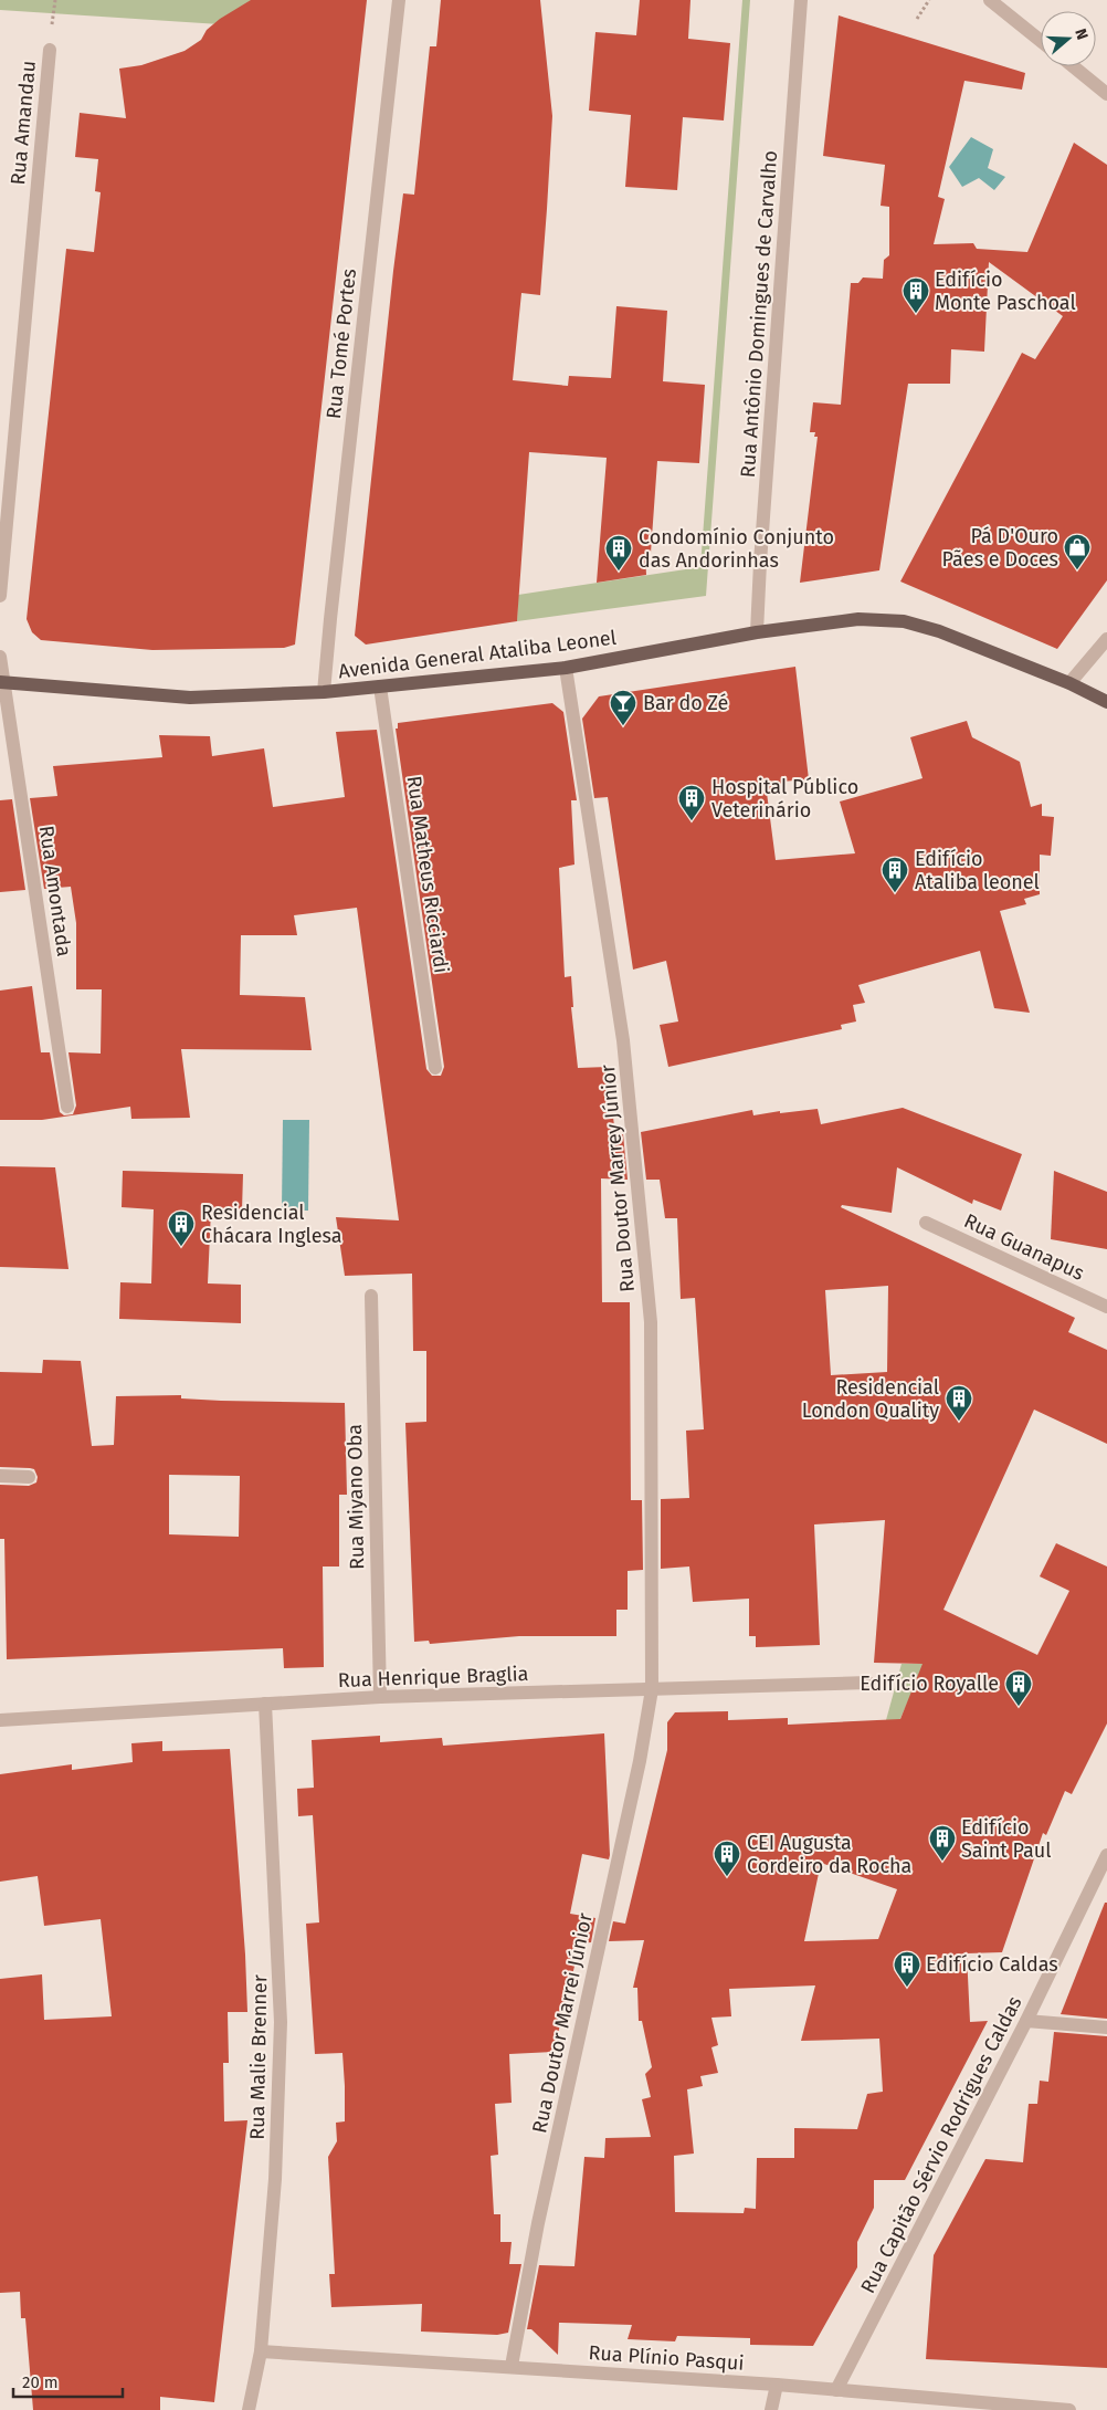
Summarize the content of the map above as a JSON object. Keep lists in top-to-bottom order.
{
  "streets": {
    "main road": ["Avenida General Ataliba Leonel"],
    "street": [
      "Rua Amandau",
      "Rua Antônio Domingues de Carvalho",
      "Rua Tomé Portes",
      "Rua Matheus Ricciardi",
      "Rua Amontada",
      "Rua Doutor Marrey Júnior",
      "Rua Guanapus",
      "Rua Miyano Oba",
      "Rua Henrique Braglia",
      "Rua Doutor Marrei Júnior",
      "Rua Malie Brenner",
      "Rua Capitão Sérvio Rodrigues Caldas",
      "Rua Plínio Pasqui"
    ]
  },
  "crossings": [
    ["Rua Antônio Domingues de Carvalho", "Avenida General Ataliba Leonel"],
    ["Rua Tomé Portes", "Avenida General Ataliba Leonel"],
    ["Avenida General Ataliba Leonel", "Rua Matheus Ricciardi"],
    ["Avenida General Ataliba Leonel", "Rua Amontada"],
    ["Avenida General Ataliba Leonel", "Rua Doutor Marrey Júnior"],
    ["Rua Doutor Marrey Júnior", "Rua Henrique Braglia"],
    ["Rua Doutor Marrey Júnior", "Rua Doutor Marrei Júnior"],
    ["Rua Miyano Oba", "Rua Henrique Braglia"],
    ["Rua Henrique Braglia", "Rua Doutor Marrei Júnior"],
    ["Rua Henrique Braglia", "Rua Malie Brenner"],
    ["Rua Doutor Marrei Júnior", "Rua Plínio Pasqui"],
    ["Rua Malie Brenner", "Rua Plínio Pasqui"],
    ["Rua Capitão Sérvio Rodrigues Caldas", "Rua Plínio Pasqui"]
  ],
  "places": {
    "building": [
      "Edifício Monte Paschoal",
      "Condomínio Conjunto das Andorinhas",
      "Hospital Público Veterinário",
      "Edifício Ataliba leonel",
      "Residencial Chácara Inglesa",
      "Residencial London Quality",
      "Edifício Royalle",
      "Edifício Saint Paul",
      "CEI Augusta Cordeiro da Rocha",
      "Edifício Caldas"
    ],
    "shop": ["Pá D'Ouro Pães e Doces"],
    "bar": ["Bar do Zé"]
  },
  "scale_bar": "20 m",
  "north": "right"
}
